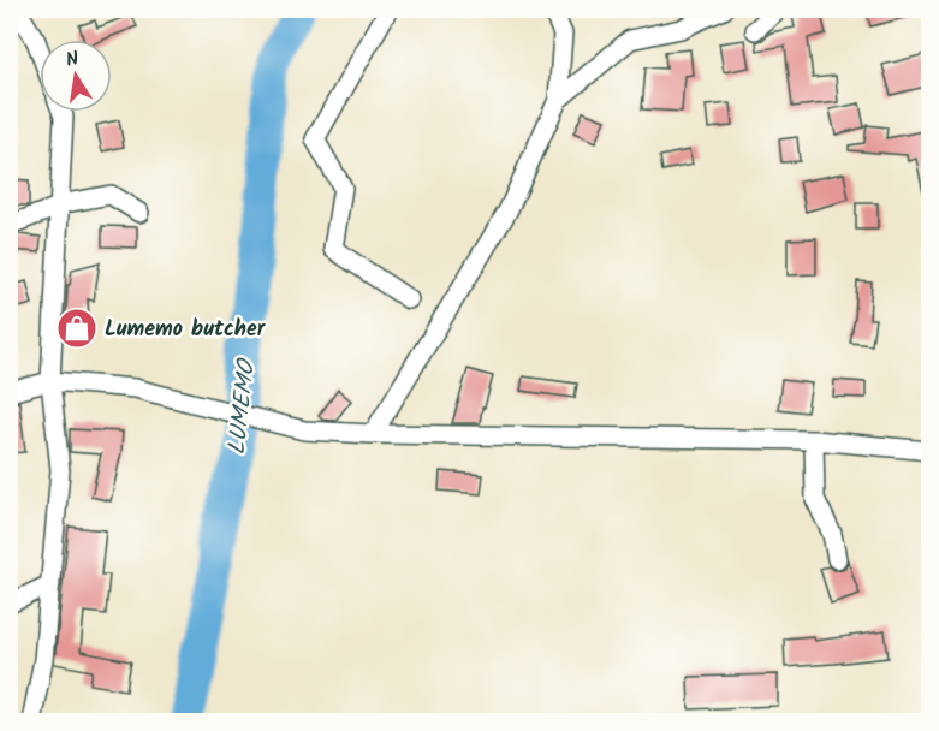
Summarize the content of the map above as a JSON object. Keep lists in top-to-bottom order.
{
  "water": ["LUMEMO"],
  "places": {
    "shop": ["Lumemo butcher"]
  },
  "north": "top"
}
